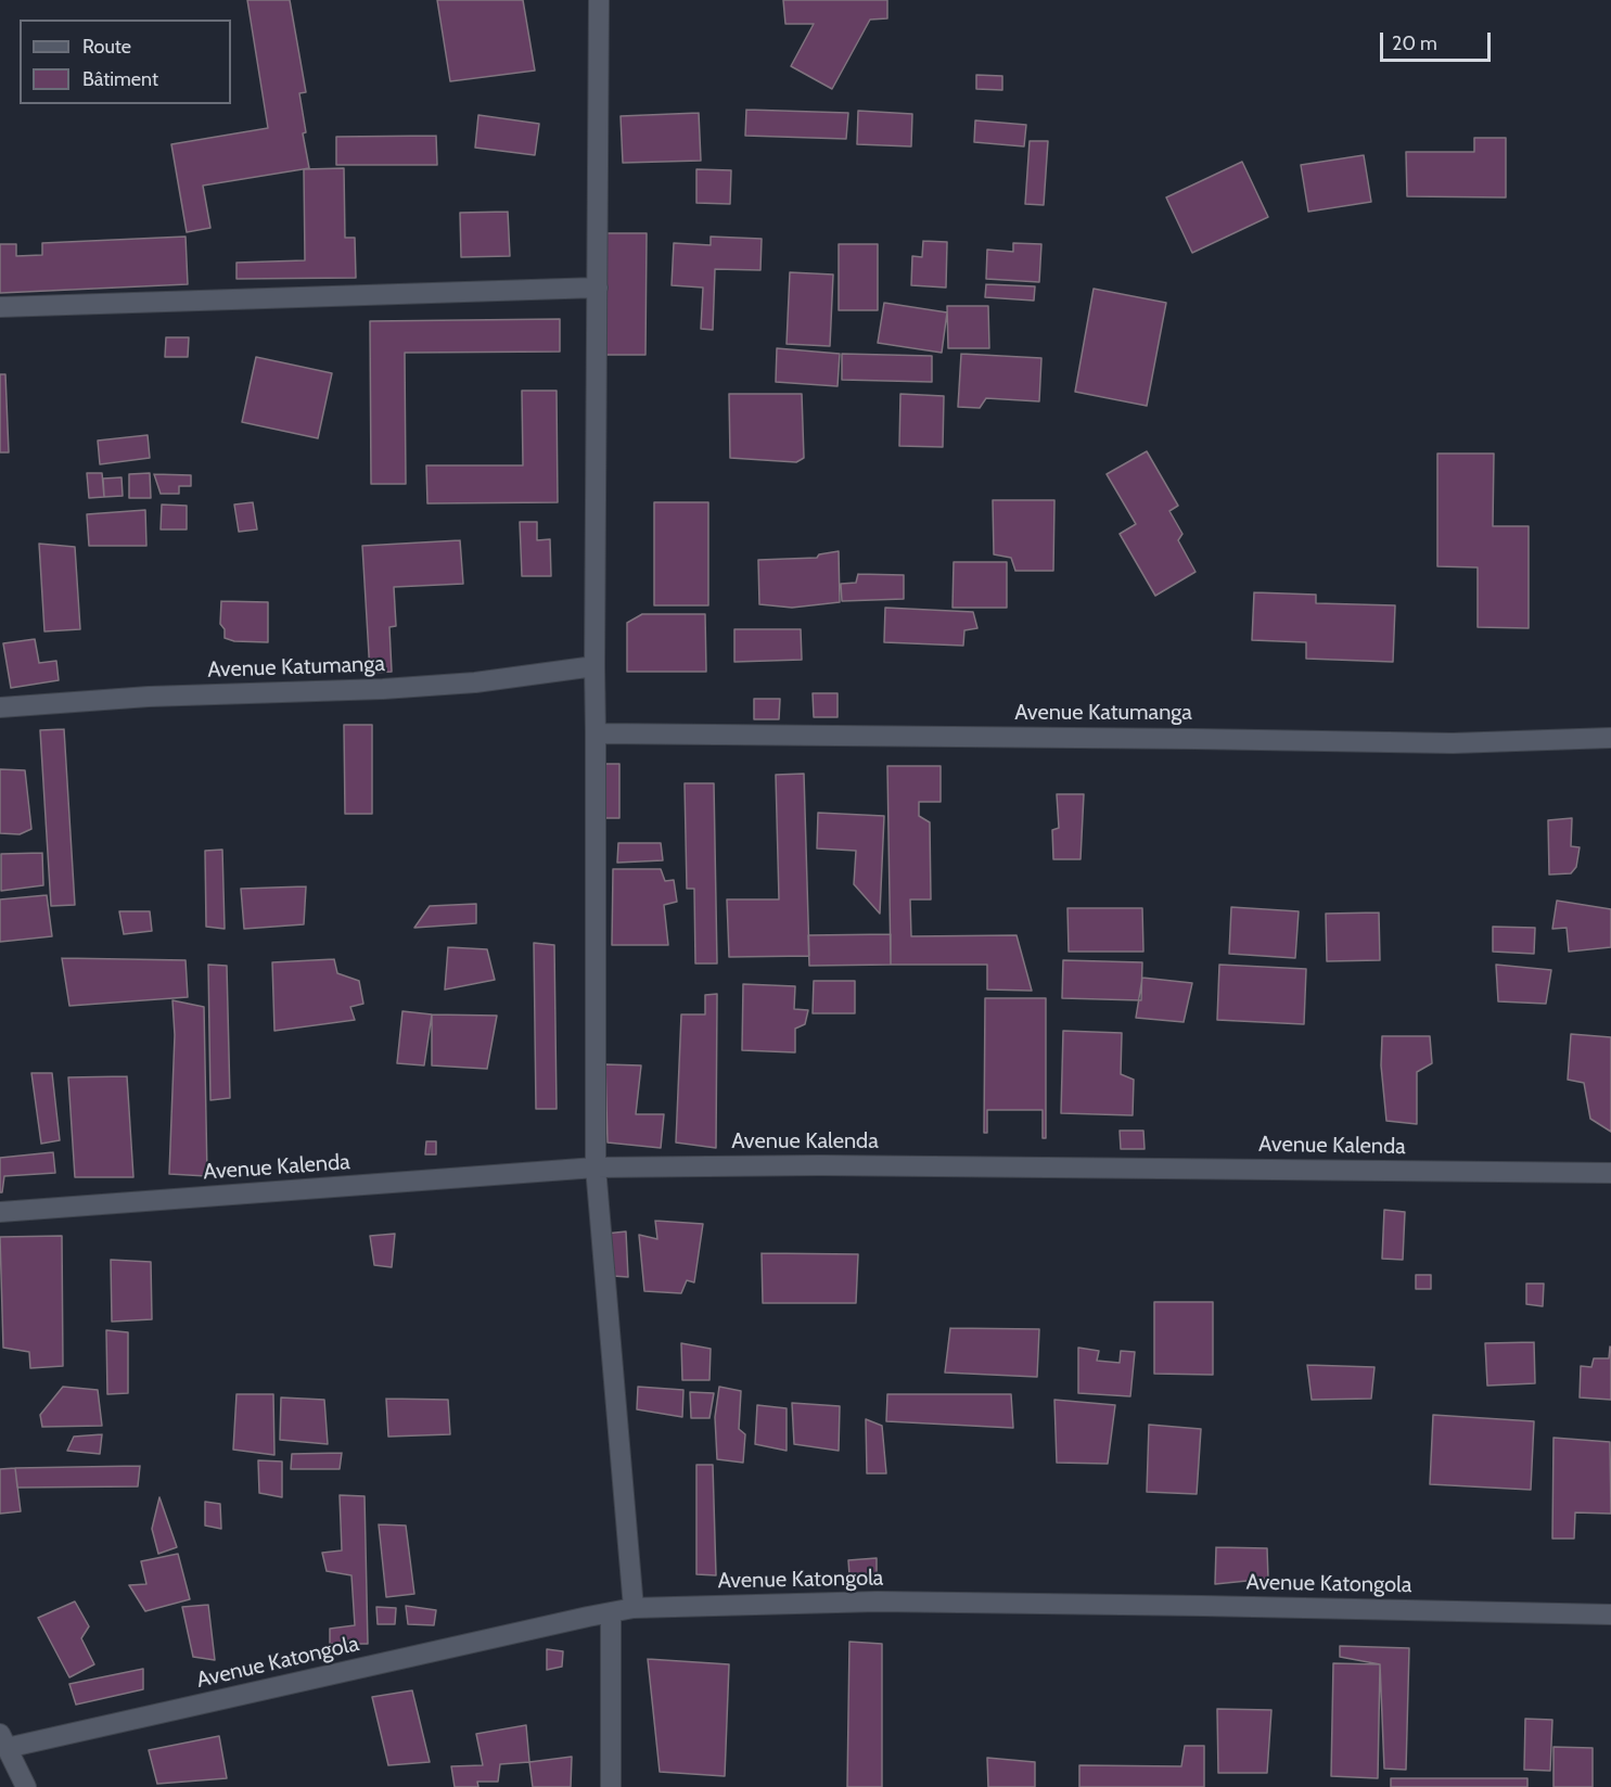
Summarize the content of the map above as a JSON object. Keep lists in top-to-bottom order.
{
  "streets": {
    "street": ["Avenue Katumanga", "Avenue Kalenda", "Avenue Katongola"]
  },
  "legend": ["Route", "Bâtiment"],
  "scale_bar": "20 m"
}
